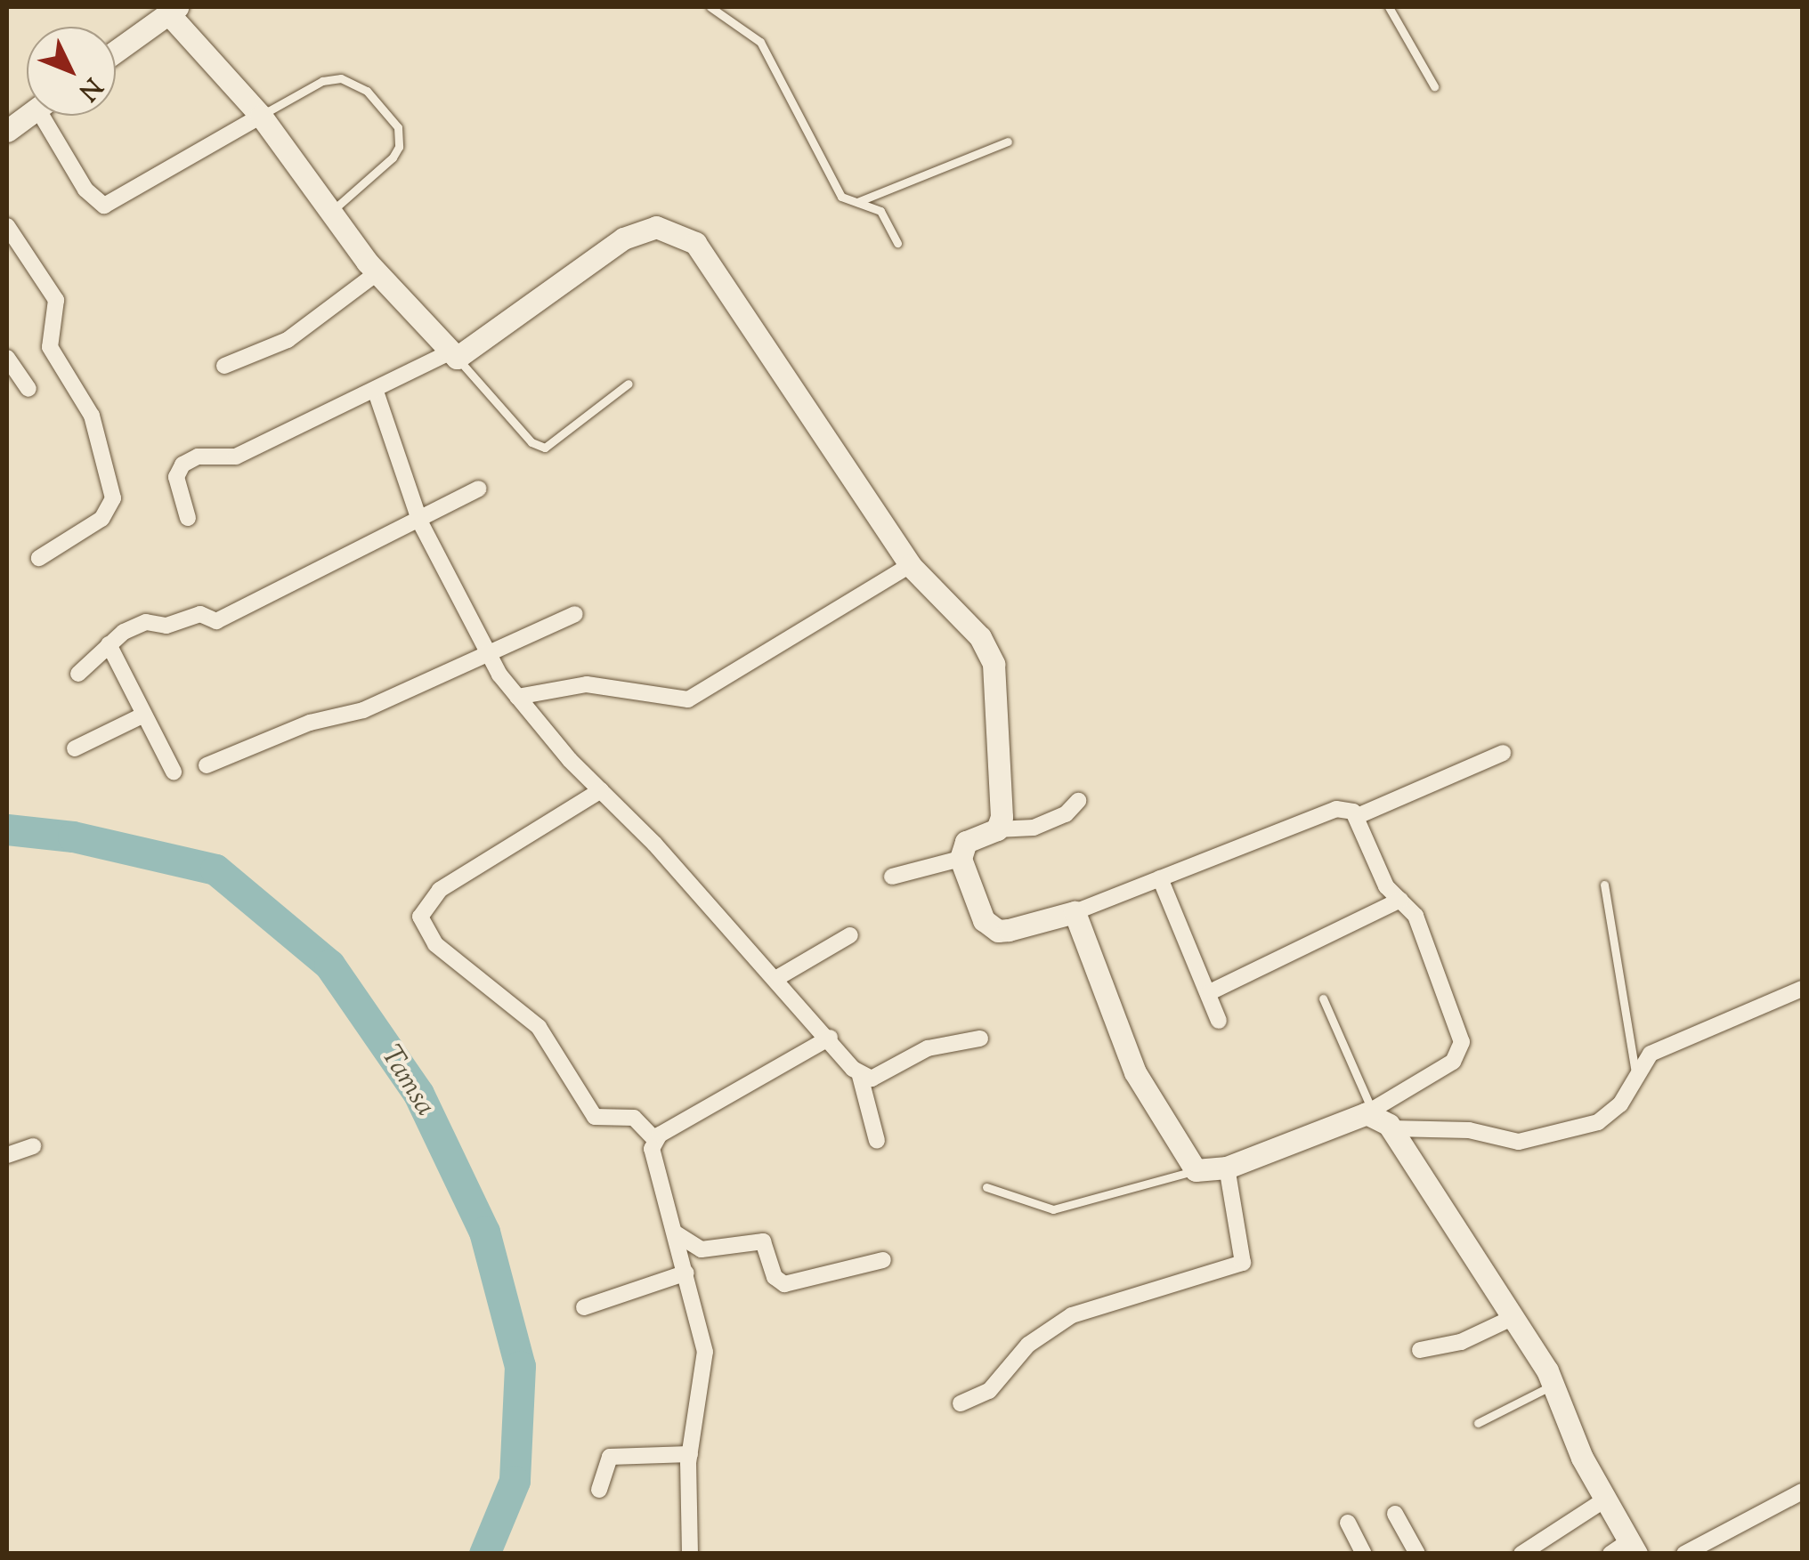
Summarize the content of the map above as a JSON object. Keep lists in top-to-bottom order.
{
  "water": ["Tamsa"],
  "north": "bottom right"
}
